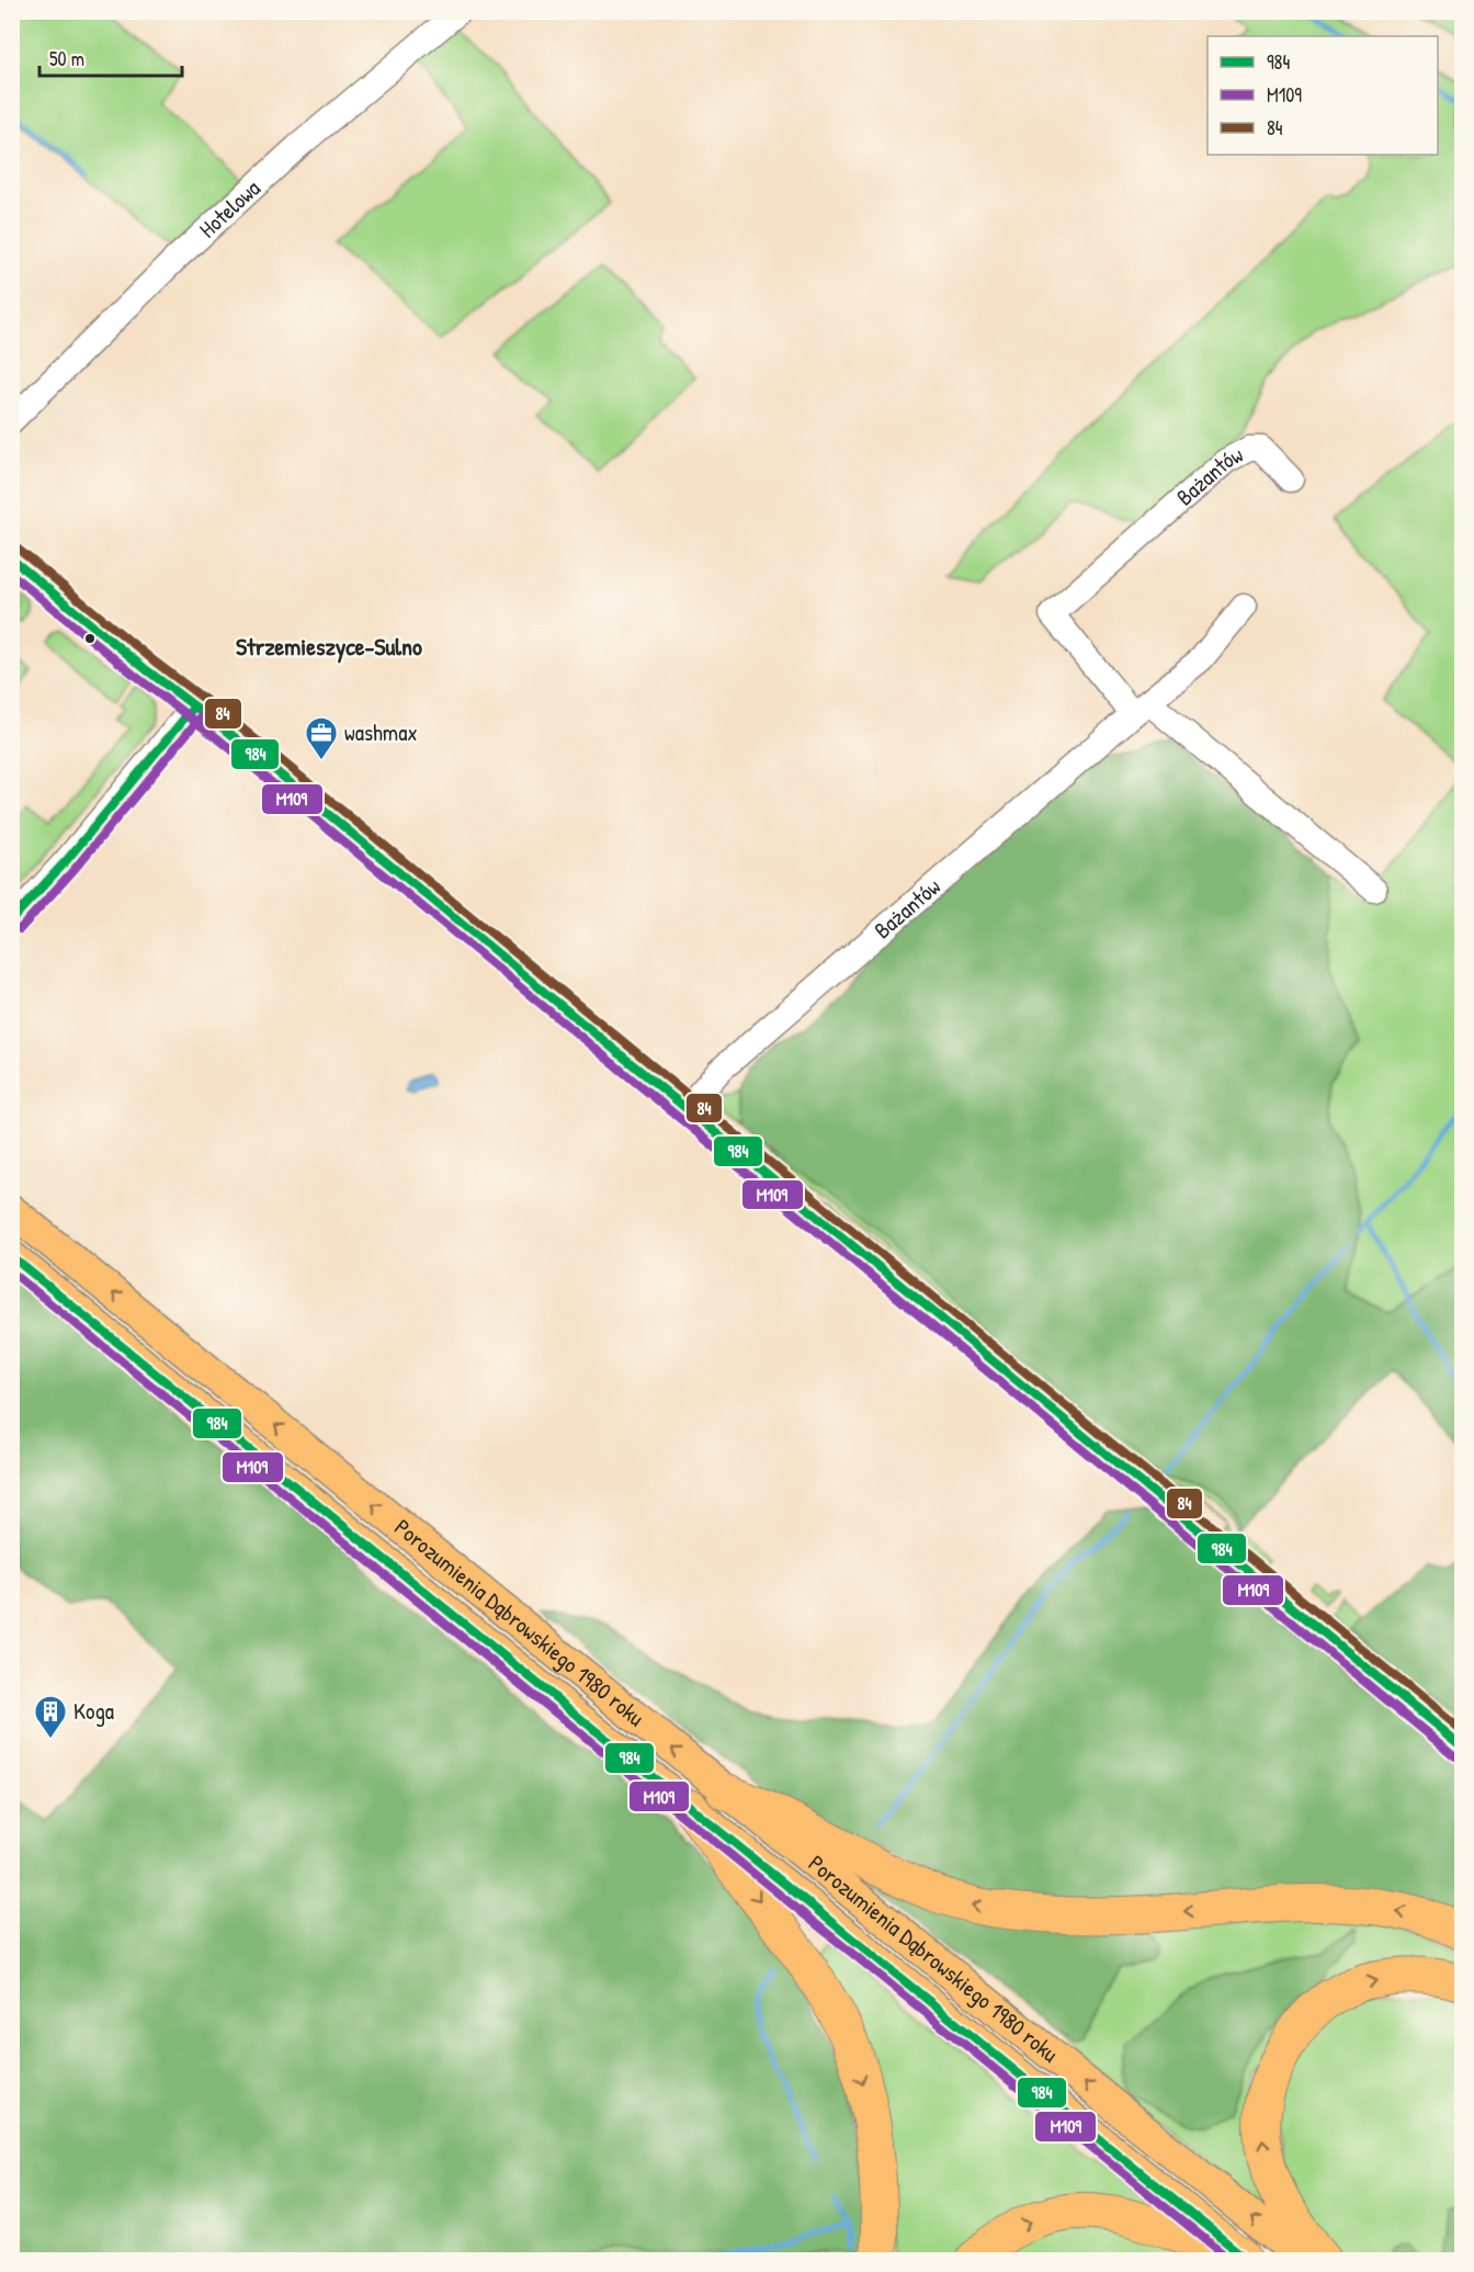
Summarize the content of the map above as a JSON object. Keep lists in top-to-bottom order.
{
  "streets": {
    "main road": ["Porozumienia Dąbrowskiego 1980 roku"],
    "street": ["Hotelowa", "Bażantów"]
  },
  "districts": ["Strzemieszyce-Sulno"],
  "places": {
    "office": ["washmax"],
    "building": ["Koga"]
  },
  "lines": ["transit line 84", "transit line 984", "transit line M109"],
  "legend": ["984", "M109", "84"],
  "scale_bar": "50 m"
}
